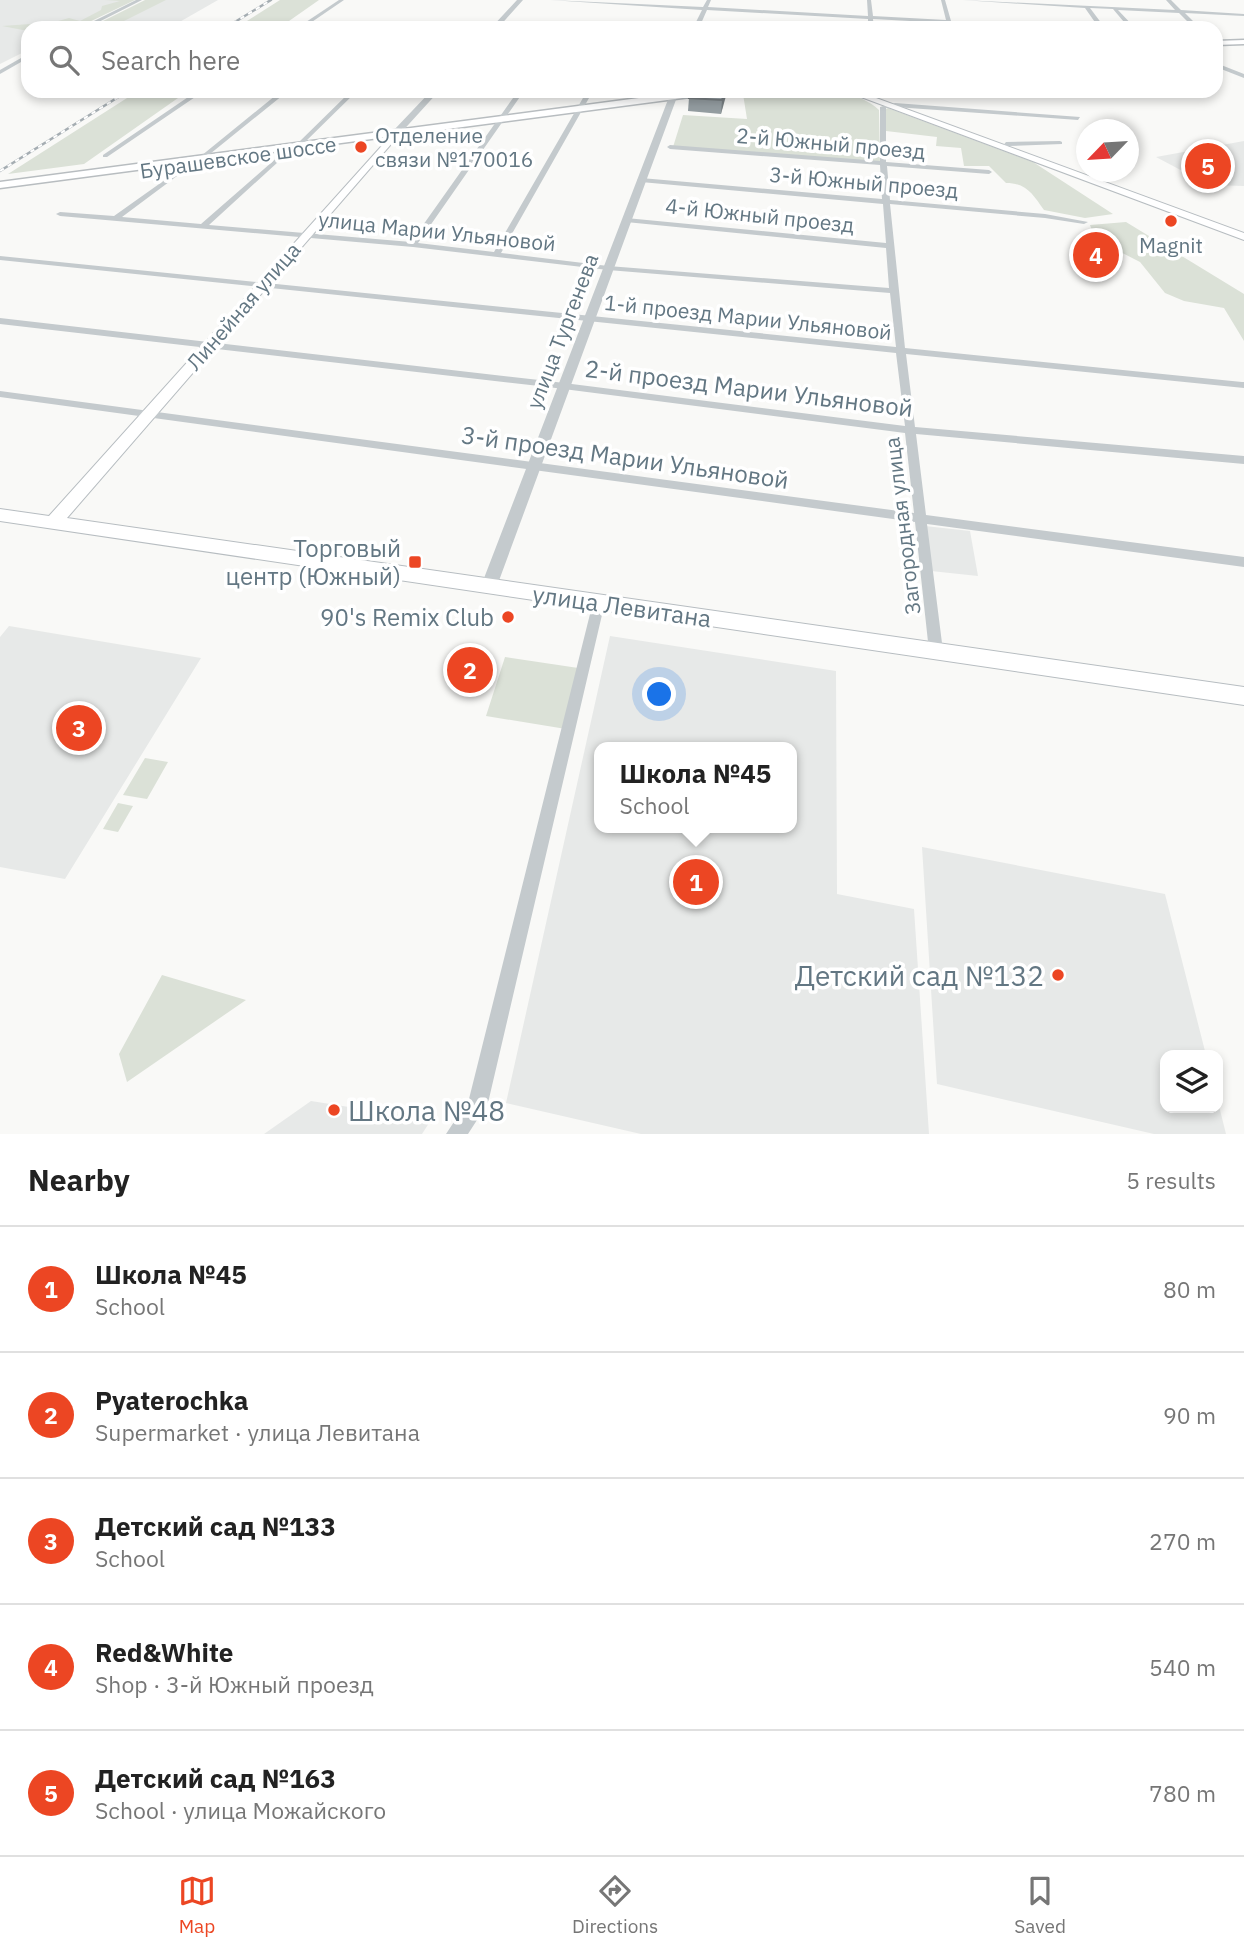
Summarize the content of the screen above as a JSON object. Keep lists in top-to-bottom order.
{
  "streets": {
    "main road": ["Бурашевское шоссе", "Линейная улица", "улица Левитана"],
    "street": [
      "2-й Южный проезд",
      "3-й Южный проезд",
      "4-й Южный проезд",
      "улица Марии Ульяновой",
      "1-й проезд Марии Ульяновой",
      "улица Тургенева",
      "2-й проезд Марии Ульяновой",
      "3-й проезд Марии Ульяновой",
      "Загородная улица"
    ]
  },
  "crossings": [
    ["2-й Южный проезд", "Загородная улица"],
    ["Бурашевское шоссе", "Линейная улица"],
    ["3-й Южный проезд", "улица Тургенева"],
    ["3-й Южный проезд", "Загородная улица"],
    ["4-й Южный проезд", "улица Тургенева"],
    ["4-й Южный проезд", "Загородная улица"],
    ["улица Марии Ульяновой", "Линейная улица"],
    ["улица Марии Ульяновой", "улица Тургенева"],
    ["улица Марии Ульяновой", "Загородная улица"],
    ["Линейная улица", "1-й проезд Марии Ульяновой"],
    ["Линейная улица", "2-й проезд Марии Ульяновой"],
    ["Линейная улица", "3-й проезд Марии Ульяновой"],
    ["Линейная улица", "улица Левитана"],
    ["1-й проезд Марии Ульяновой", "улица Тургенева"],
    ["1-й проезд Марии Ульяновой", "Загородная улица"],
    ["улица Тургенева", "2-й проезд Марии Ульяновой"],
    ["улица Тургенева", "3-й проезд Марии Ульяновой"],
    ["улица Тургенева", "улица Левитана"],
    ["2-й проезд Марии Ульяновой", "Загородная улица"],
    ["3-й проезд Марии Ульяновой", "Загородная улица"],
    ["Загородная улица", "улица Левитана"]
  ],
  "places": {
    "other": [
      "Отделение связи №170016",
      "Magnit",
      "90's Remix Club",
      "Детский сад №132",
      "Школа №48"
    ],
    "transit": ["Торговый центр (Южный)"]
  },
  "north": "bottom left",
  "page": {
    "search": "Search here",
    "pins": [
      "5",
      "4",
      "2",
      "3",
      "1"
    ],
    "popup": ["Школа №45", "School"],
    "heading": ["Nearby", "5 results"],
    "list": [
      {
        "mark": "1",
        "name": "Школа №45",
        "note": "School",
        "value": "80 m"
      },
      {
        "mark": "2",
        "name": "Pyaterochka",
        "note": "Supermarket · улица Левитана",
        "value": "90 m"
      },
      {
        "mark": "3",
        "name": "Детский сад №133",
        "note": "School",
        "value": "270 m"
      },
      {
        "mark": "4",
        "name": "Red&White",
        "note": "Shop · 3-й Южный проезд",
        "value": "540 m"
      },
      {
        "mark": "5",
        "name": "Детский сад №163",
        "note": "School · улица Можайского",
        "value": "780 m"
      }
    ],
    "nav": ["Map", "Directions", "Saved"]
  }
}
